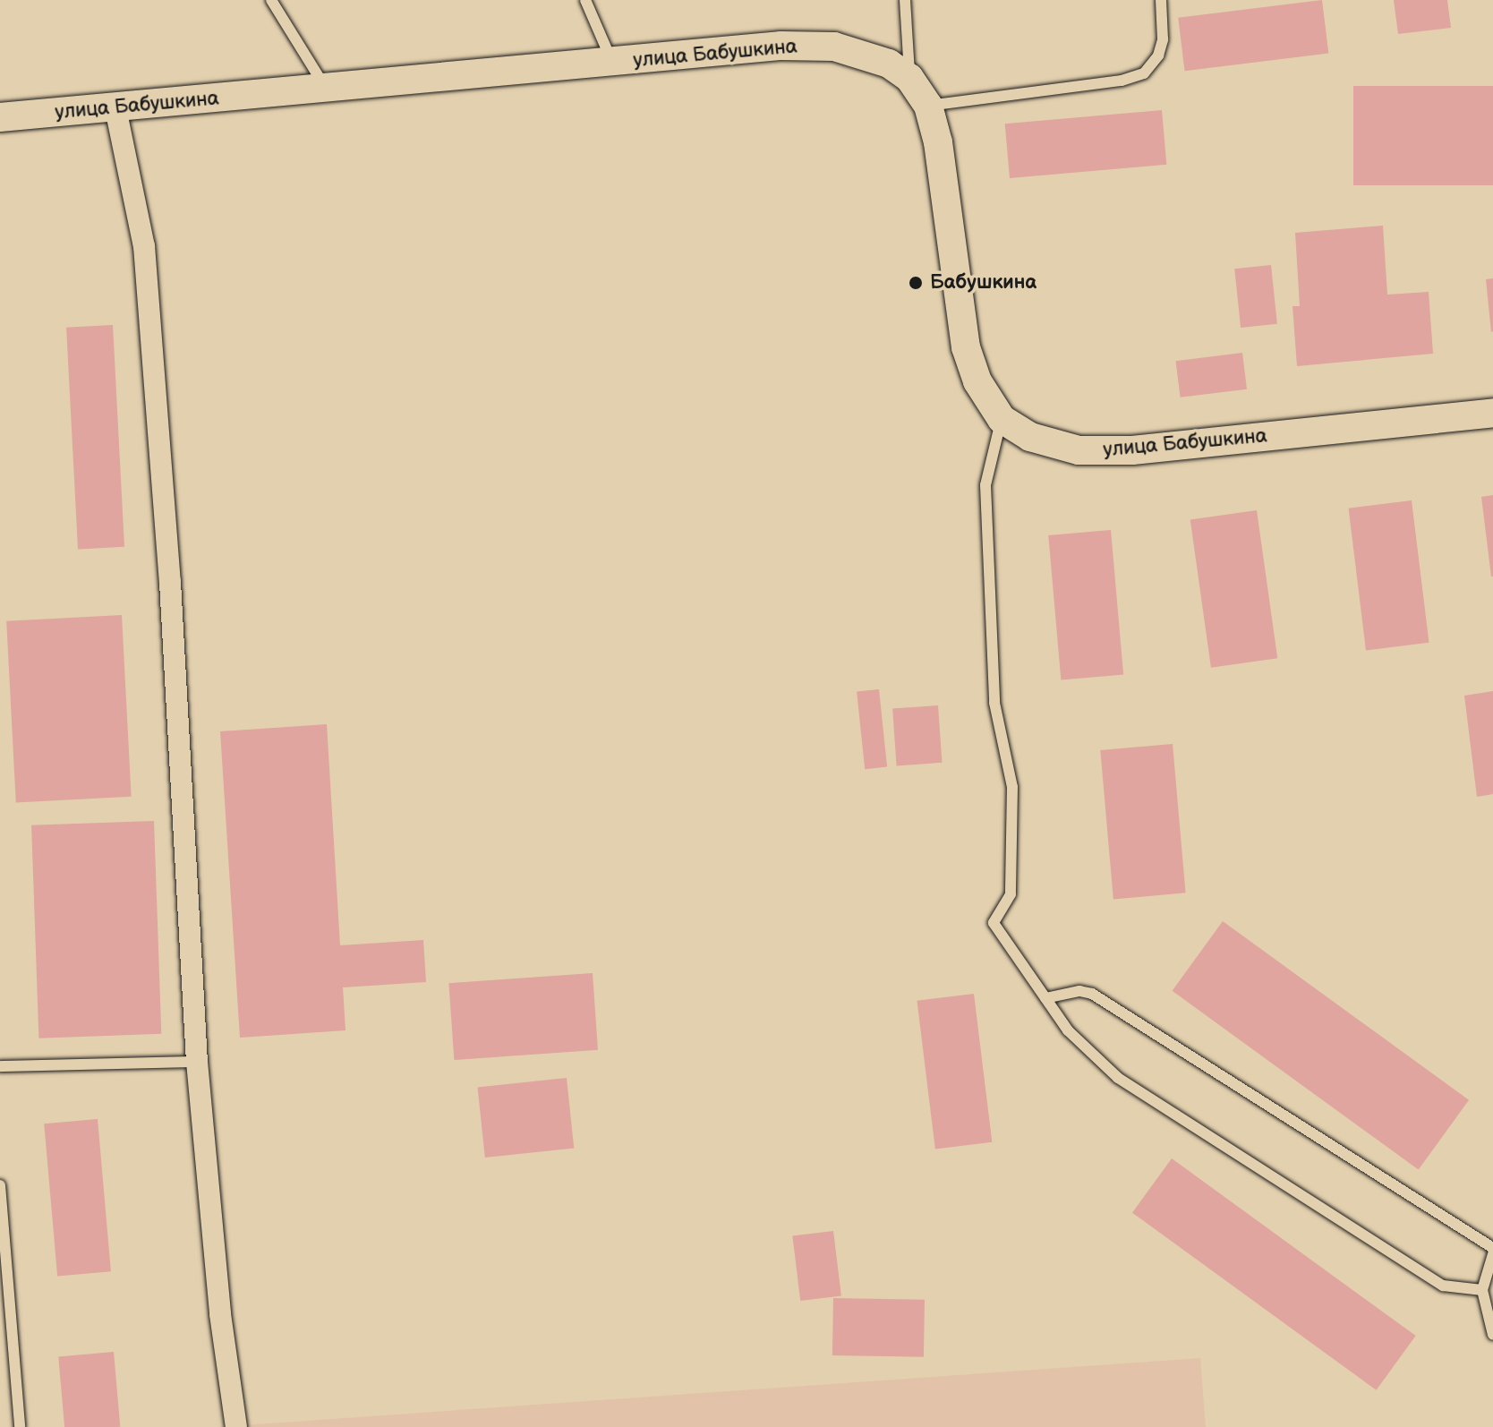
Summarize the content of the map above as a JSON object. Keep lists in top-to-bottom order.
{
  "streets": {
    "street": ["улица Бабушкина"]
  },
  "places": ["Бабушкина"]
}
